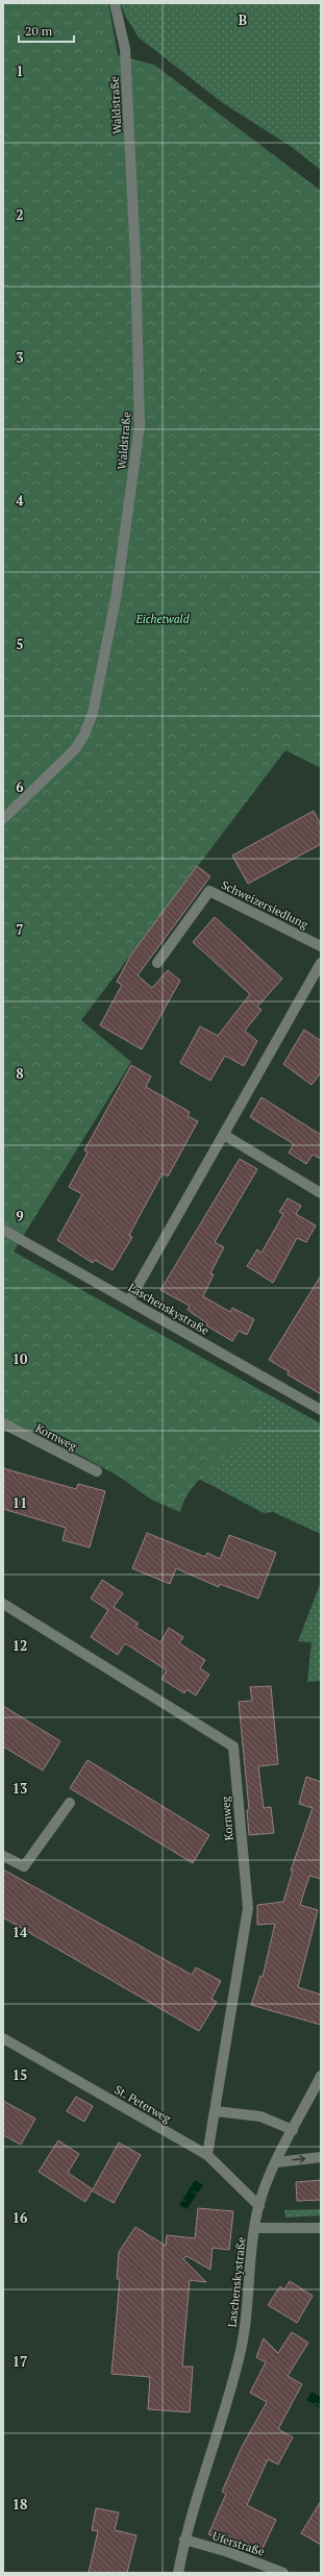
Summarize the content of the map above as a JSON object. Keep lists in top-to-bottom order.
{
  "streets": {
    "street": [
      "Waldstraße",
      "Schweizersiedlung",
      "Laschenskystraße",
      "Kornweg",
      "St. Peterweg",
      "Uferstraße"
    ]
  },
  "crossings": [
    ["Laschenskystraße", "St. Peterweg"],
    ["Laschenskystraße", "Uferstraße"],
    ["Kornweg", "St. Peterweg"]
  ],
  "parks": ["Eichetwald"],
  "scale_bar": "20 m",
  "grid": {
    "columns": ["B"],
    "rows": [
      "1",
      "2",
      "3",
      "4",
      "5",
      "6",
      "7",
      "8",
      "9",
      "10",
      "11",
      "12",
      "13",
      "14",
      "15",
      "16",
      "17",
      "18"
    ]
  }
}
